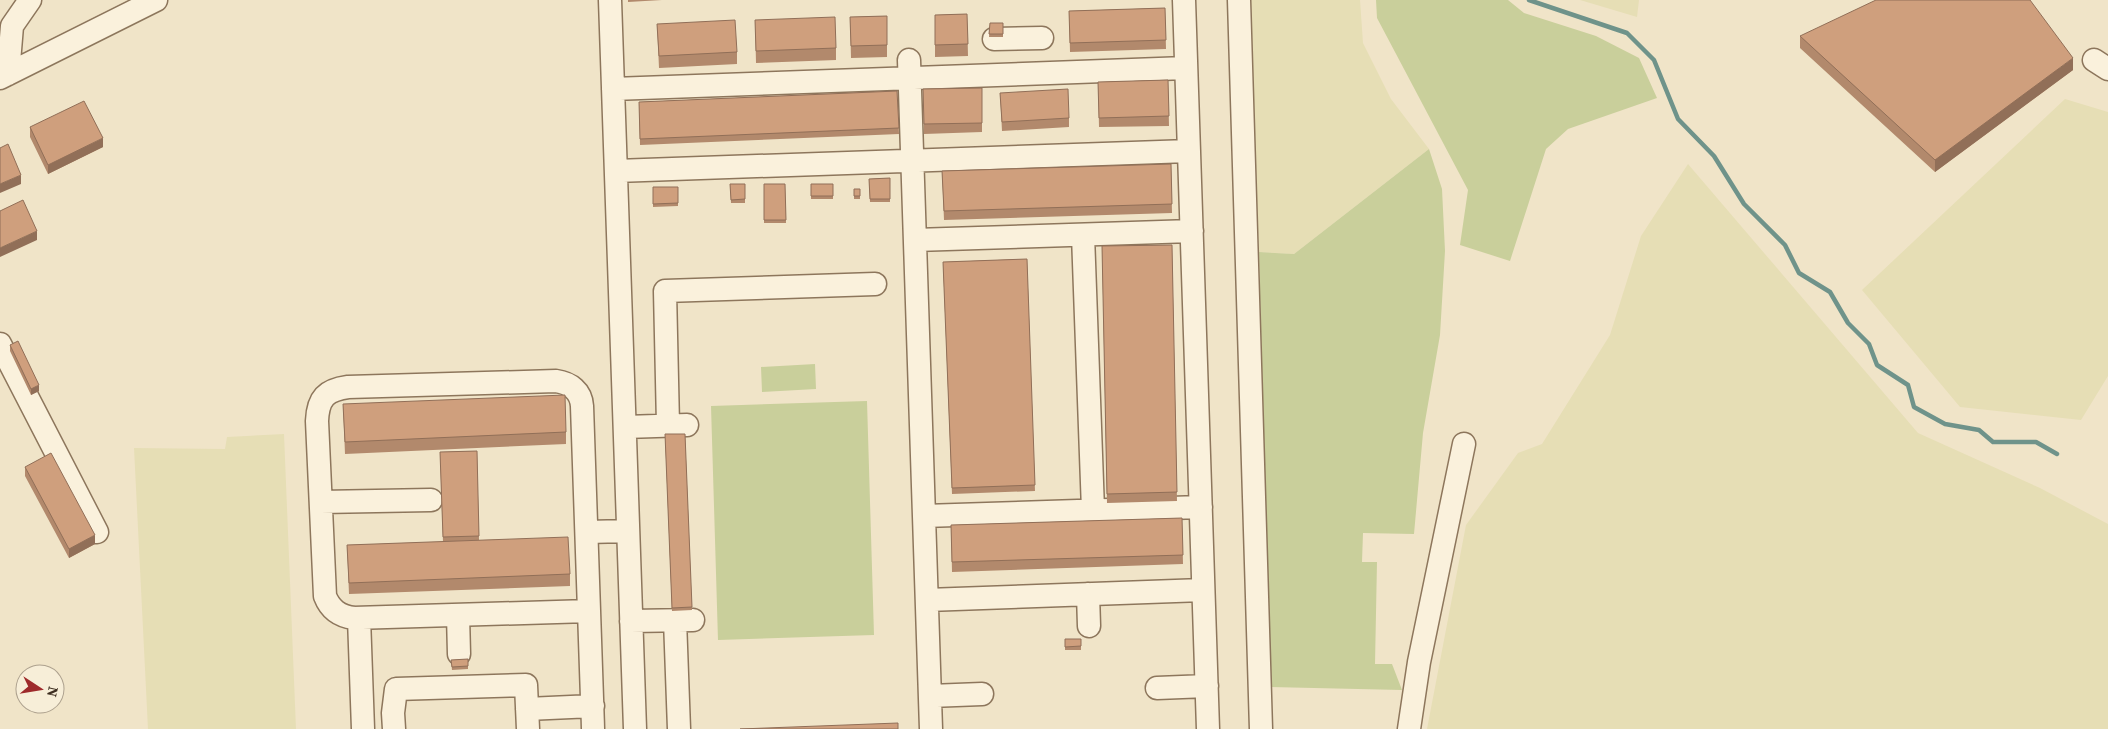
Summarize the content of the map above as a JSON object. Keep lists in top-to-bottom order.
{
  "north": "right"
}
